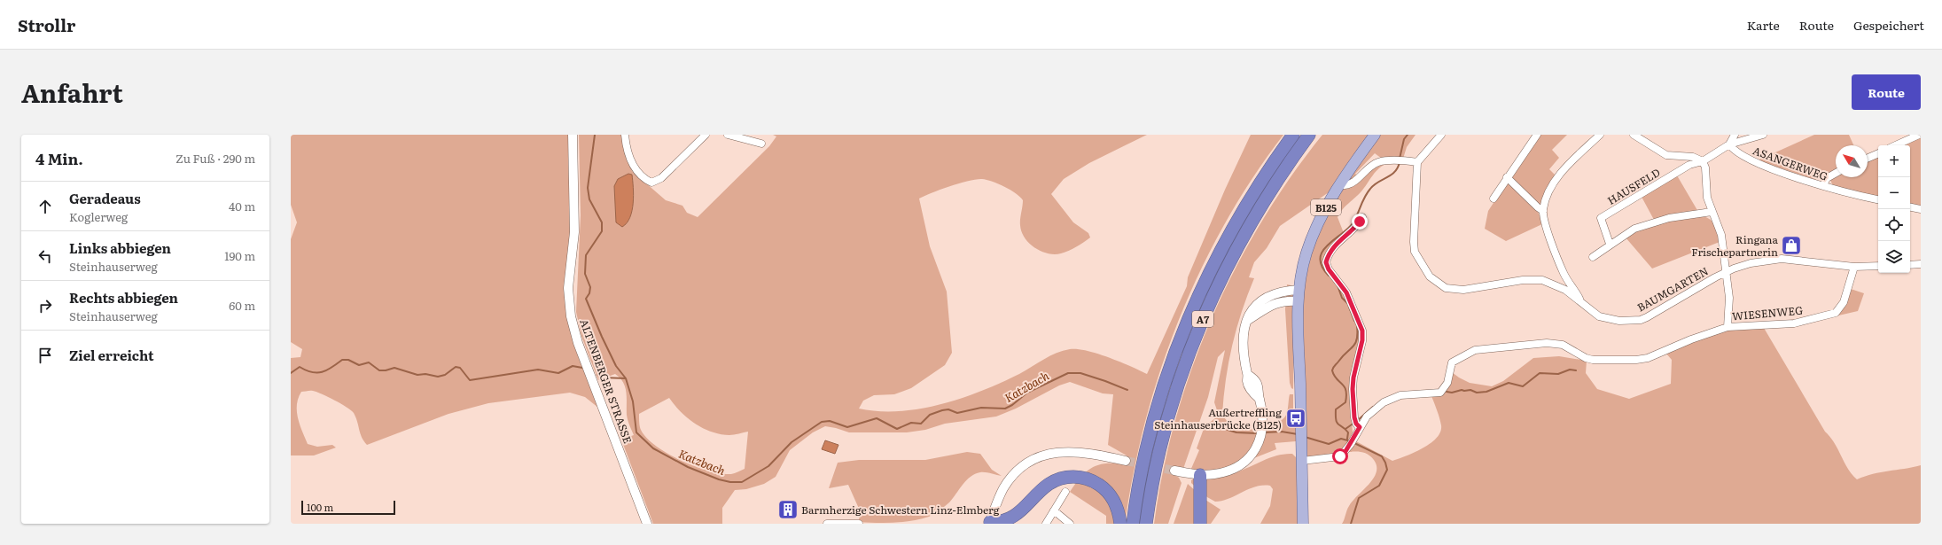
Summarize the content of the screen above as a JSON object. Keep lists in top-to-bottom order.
{
  "streets": {
    "highway": ["A7"],
    "main road": ["B125"],
    "street": [
      "ASANGERWEG",
      "HAUSFELD",
      "BAUMGARTEN",
      "WIESENWEG",
      "ALTENBERGER STRASSE"
    ]
  },
  "crossings": [
    ["HAUSFELD", "WIESENWEG"],
    ["BAUMGARTEN", "WIESENWEG"]
  ],
  "water": ["Katzbach"],
  "places": {
    "shop": ["Ringana Frischepartnerin"],
    "bus stop": ["Außertreffling Steinhauserbrücke (B125)"],
    "building": ["Barmherzige Schwestern Linz-Elmberg"]
  },
  "scale_bar": "100 m",
  "north": "top left",
  "page": {
    "header": "Strollr",
    "nav": ["Karte", "Route", "Gespeichert"],
    "title": "Anfahrt",
    "buttons": "Route",
    "heading": ["4 Min.", "Zu Fuß · 290 m"],
    "map_buttons": ["+", "−"],
    "list": [
      ["Geradeaus", "Koglerweg", "40 m"],
      ["Links abbiegen", "Steinhauserweg", "190 m"],
      ["Rechts abbiegen", "Steinhauserweg", "60 m"],
      "Ziel erreicht"
    ],
    "scale": "100 m"
  }
}
